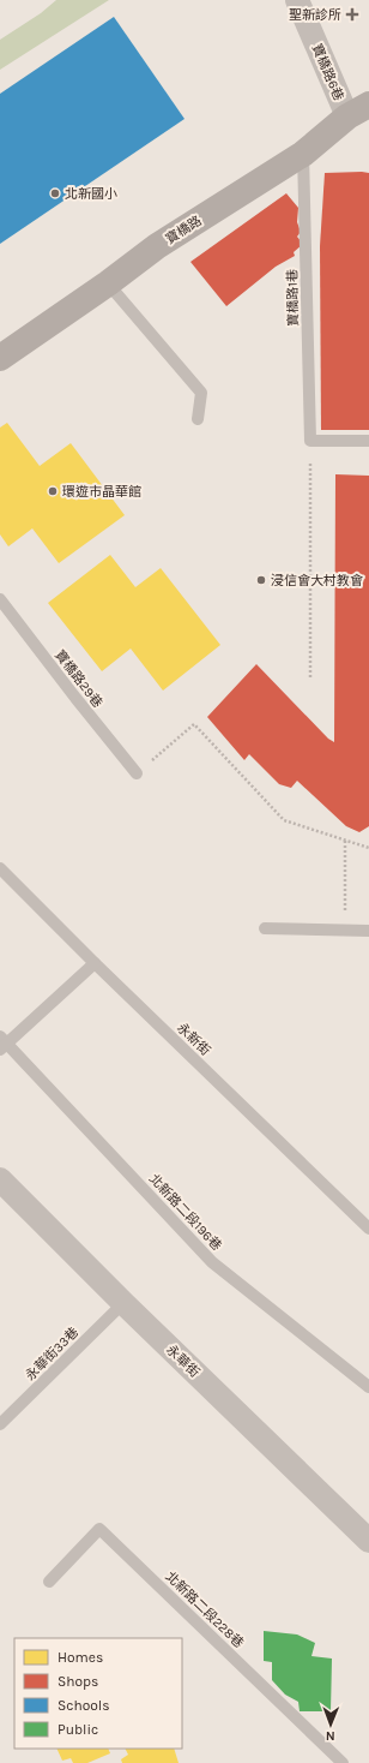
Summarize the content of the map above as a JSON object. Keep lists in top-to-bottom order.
{
  "streets": {
    "street": ["寶橋路6巷", "寶橋路", "永華街"],
    "lane": [
      "寶橋路1巷",
      "寶橋路29巷",
      "永新街",
      "北新路二段196巷",
      "永華街33巷",
      "北新路二段228巷"
    ]
  },
  "crossings": [
    ["寶橋路6巷", "寶橋路"],
    ["寶橋路", "寶橋路1巷"],
    ["永華街33巷", "永華街"]
  ],
  "places": {
    "health": ["聖新診所"],
    "other": ["北新國小", "環遊市晶華館", "浸信會大村教會"]
  },
  "legend": [
    "Homes",
    "Shops",
    "Schools",
    "Public"
  ],
  "north": "bottom"
}
